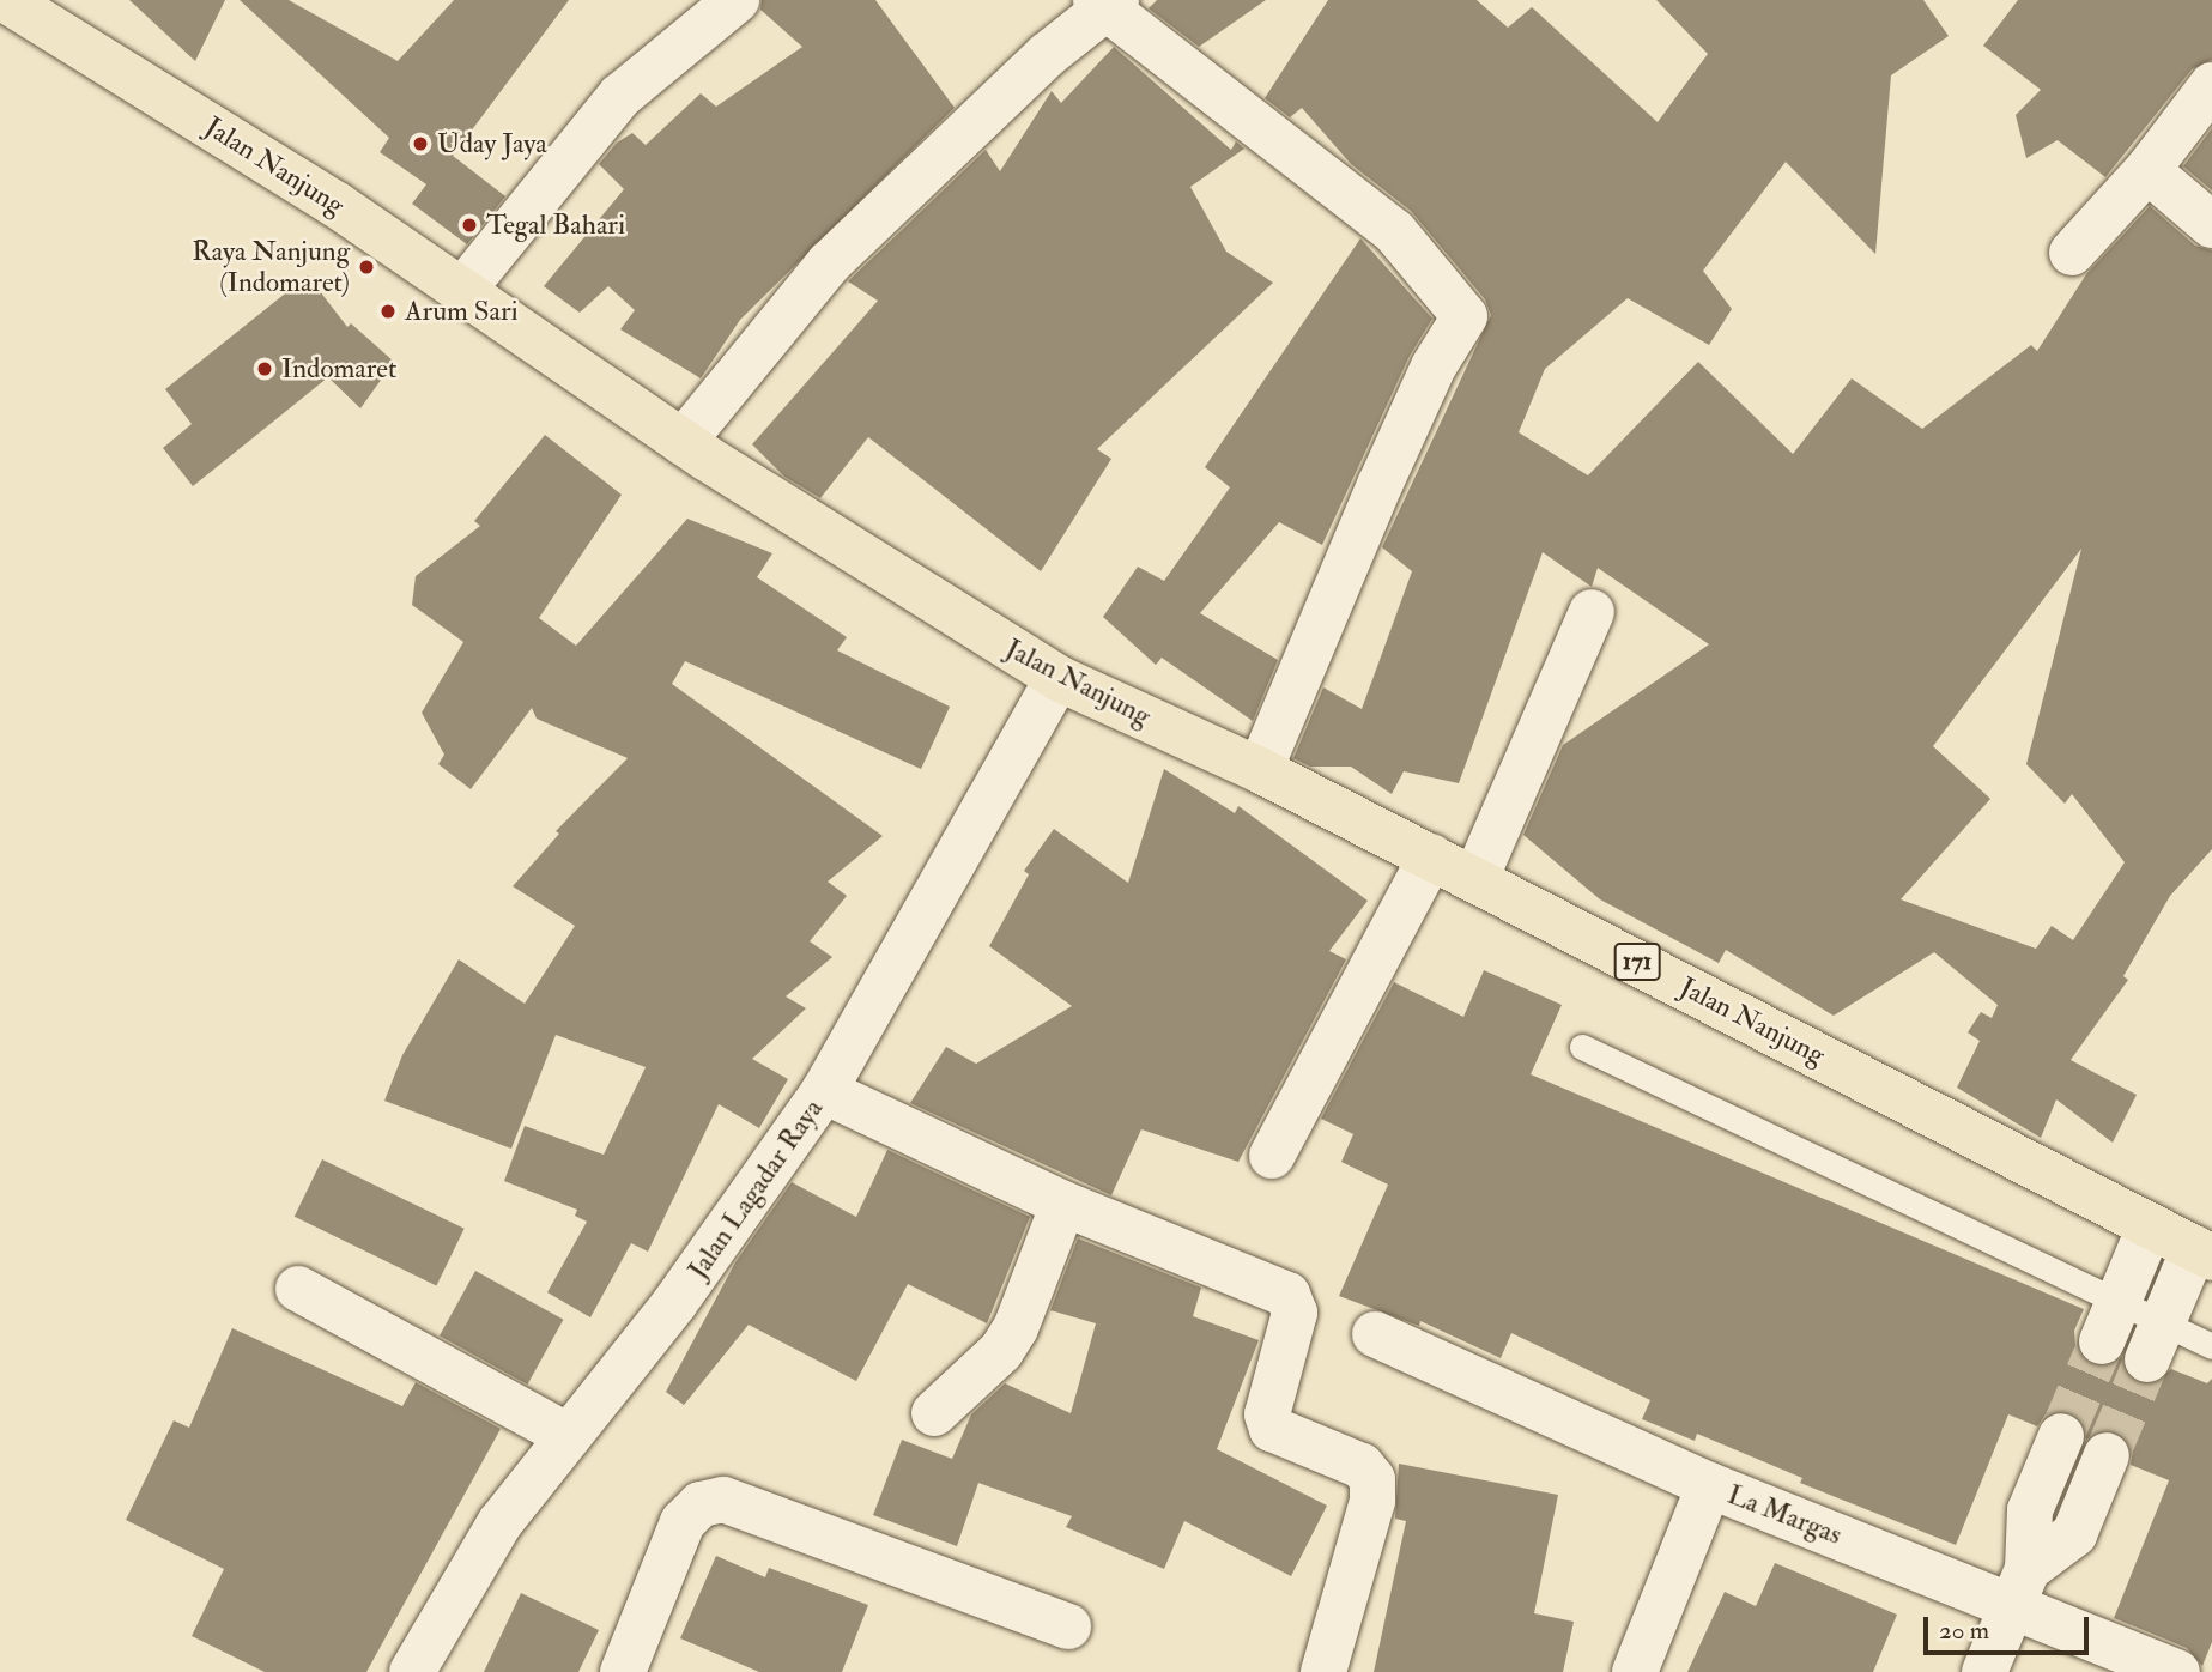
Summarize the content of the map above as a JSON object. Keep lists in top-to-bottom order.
{
  "streets": {
    "main road": ["Jalan Nanjung", "171"],
    "street": ["Jalan Lagadar Raya", "La Margas"]
  },
  "crossings": [
    ["Jalan Nanjung", "Jalan Lagadar Raya"]
  ],
  "places": [
    "Uday Jaya",
    "Tegal Bahari",
    "Raya Nanjung (Indomaret)",
    "Arum Sari",
    "Indomaret"
  ],
  "scale_bar": "20 m"
}
